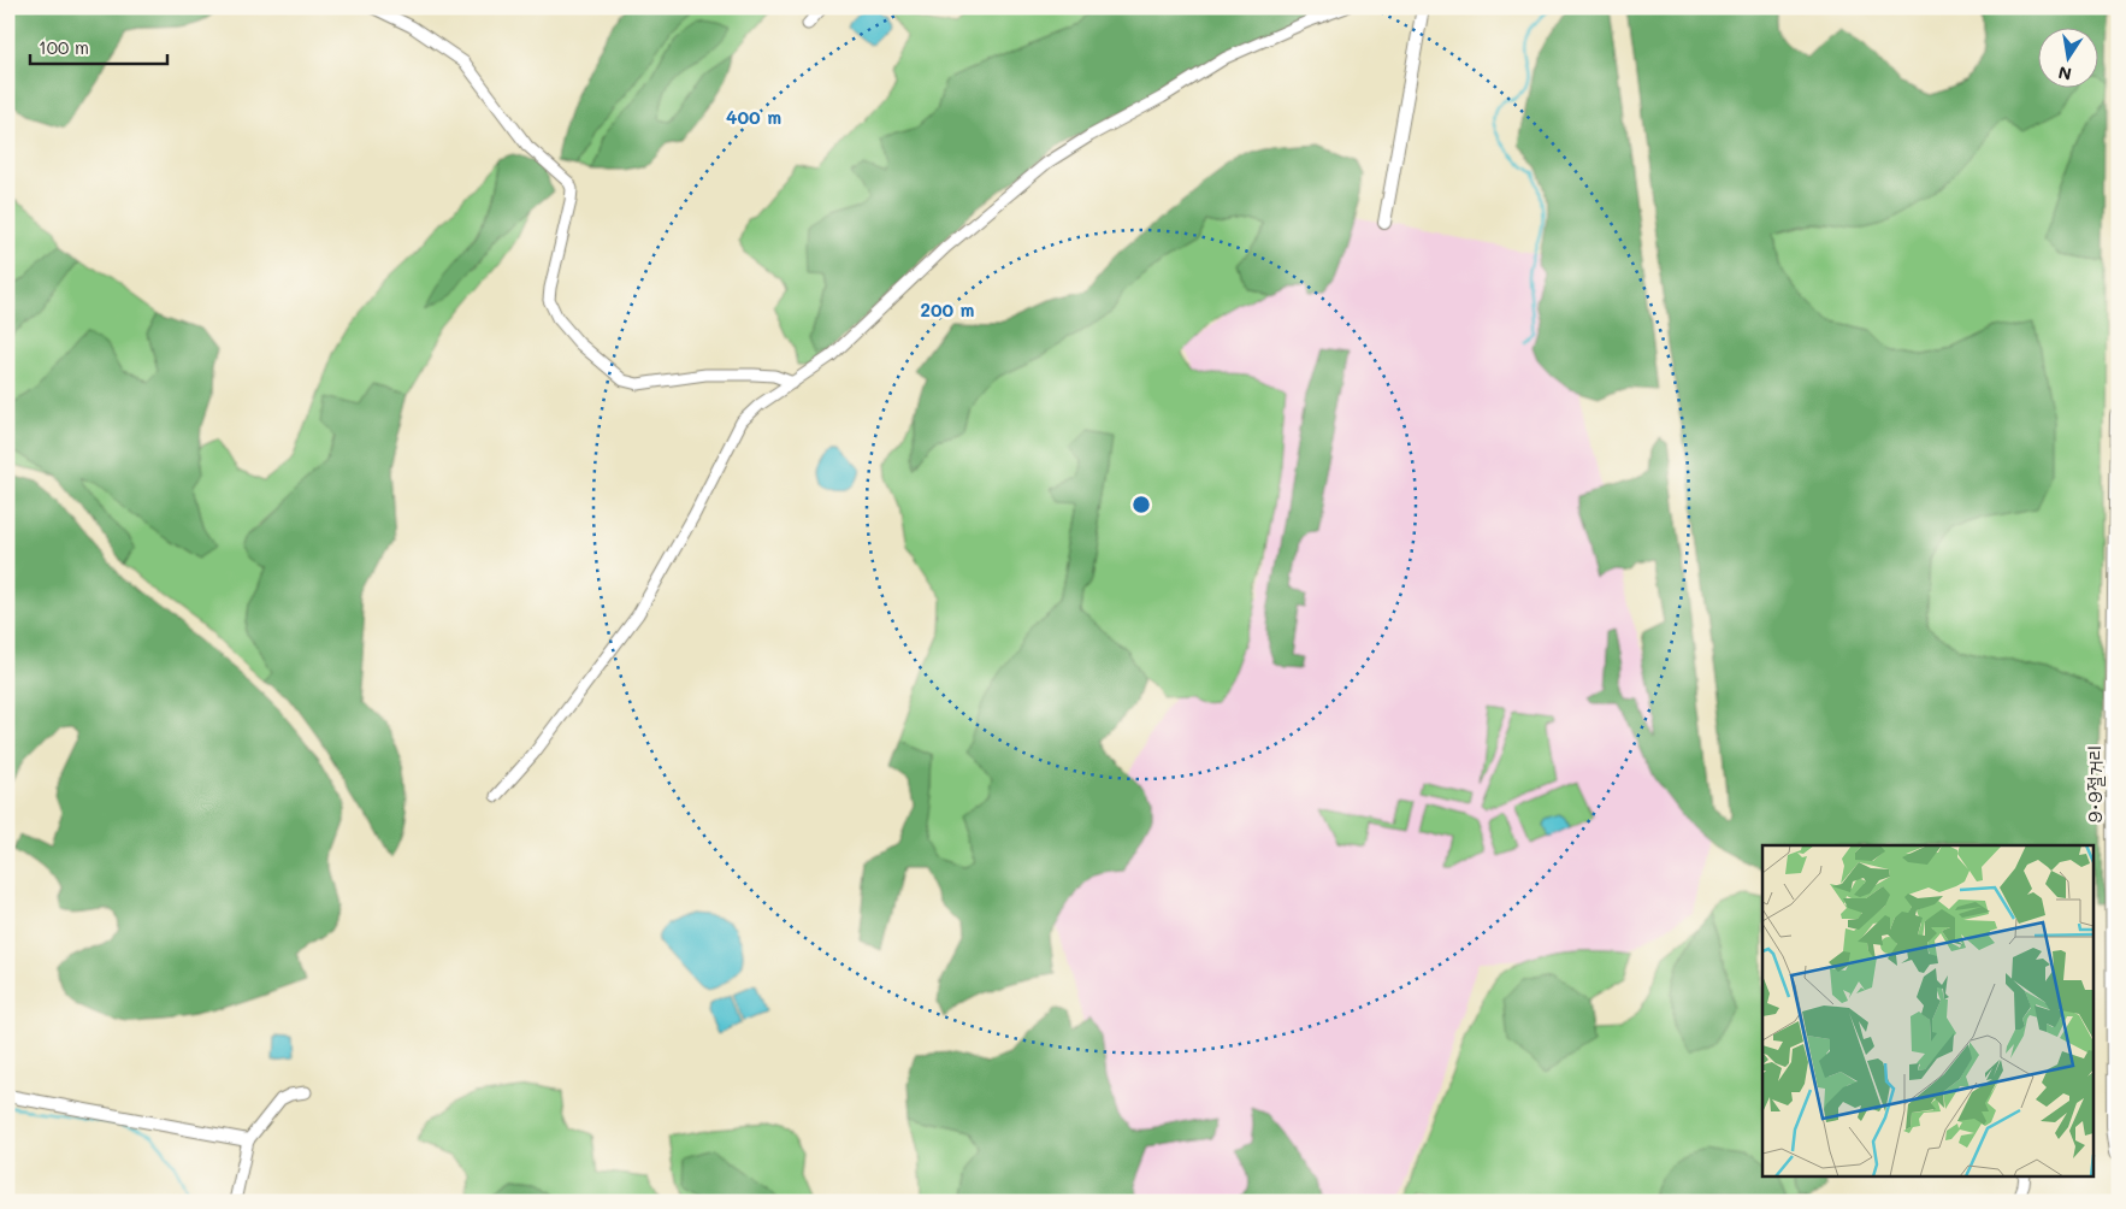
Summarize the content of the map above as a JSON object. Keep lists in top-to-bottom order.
{
  "streets": {
    "highway": ["9·9절거리"]
  },
  "scale_bar": "100 m",
  "north": "bottom",
  "rings": ["400 m", "200 m"]
}
